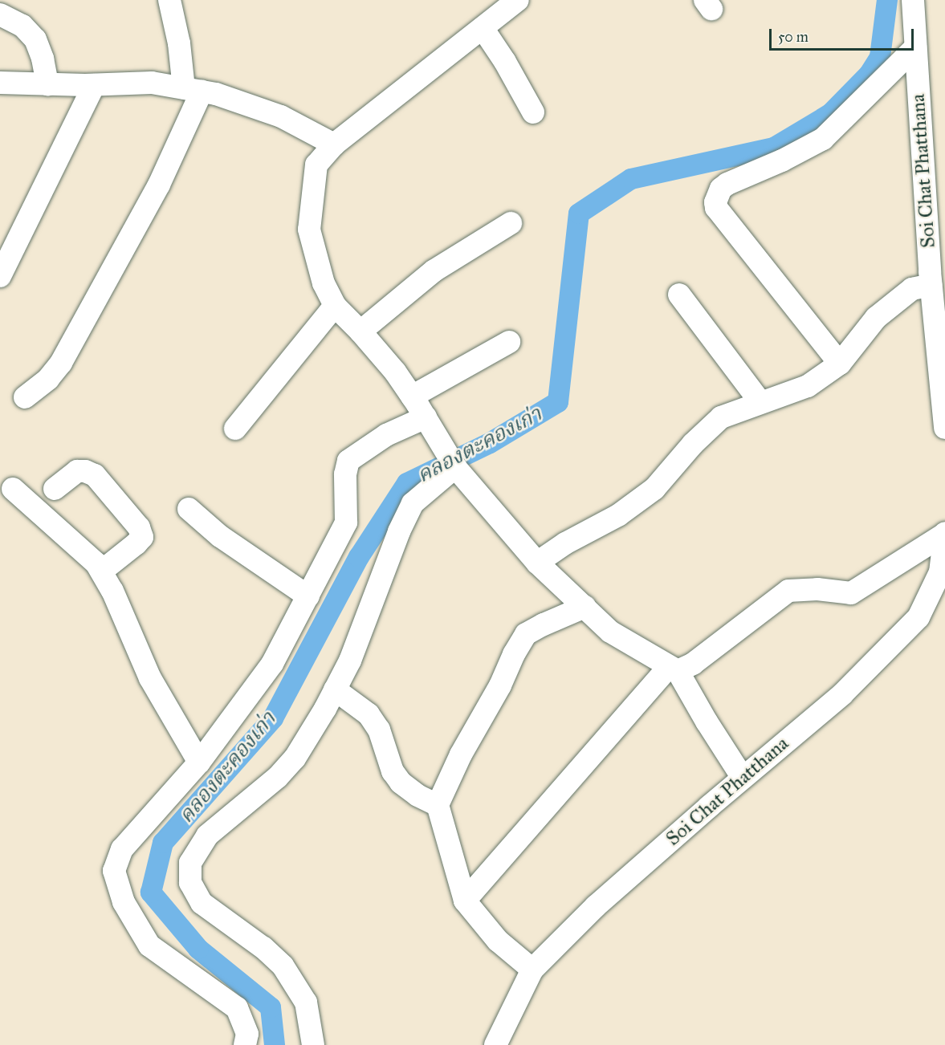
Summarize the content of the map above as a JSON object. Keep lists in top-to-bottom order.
{
  "streets": {
    "street": ["Soi Chat Phatthana"]
  },
  "water": ["คลองตะคองเก่า"],
  "scale_bar": "50 m"
}
